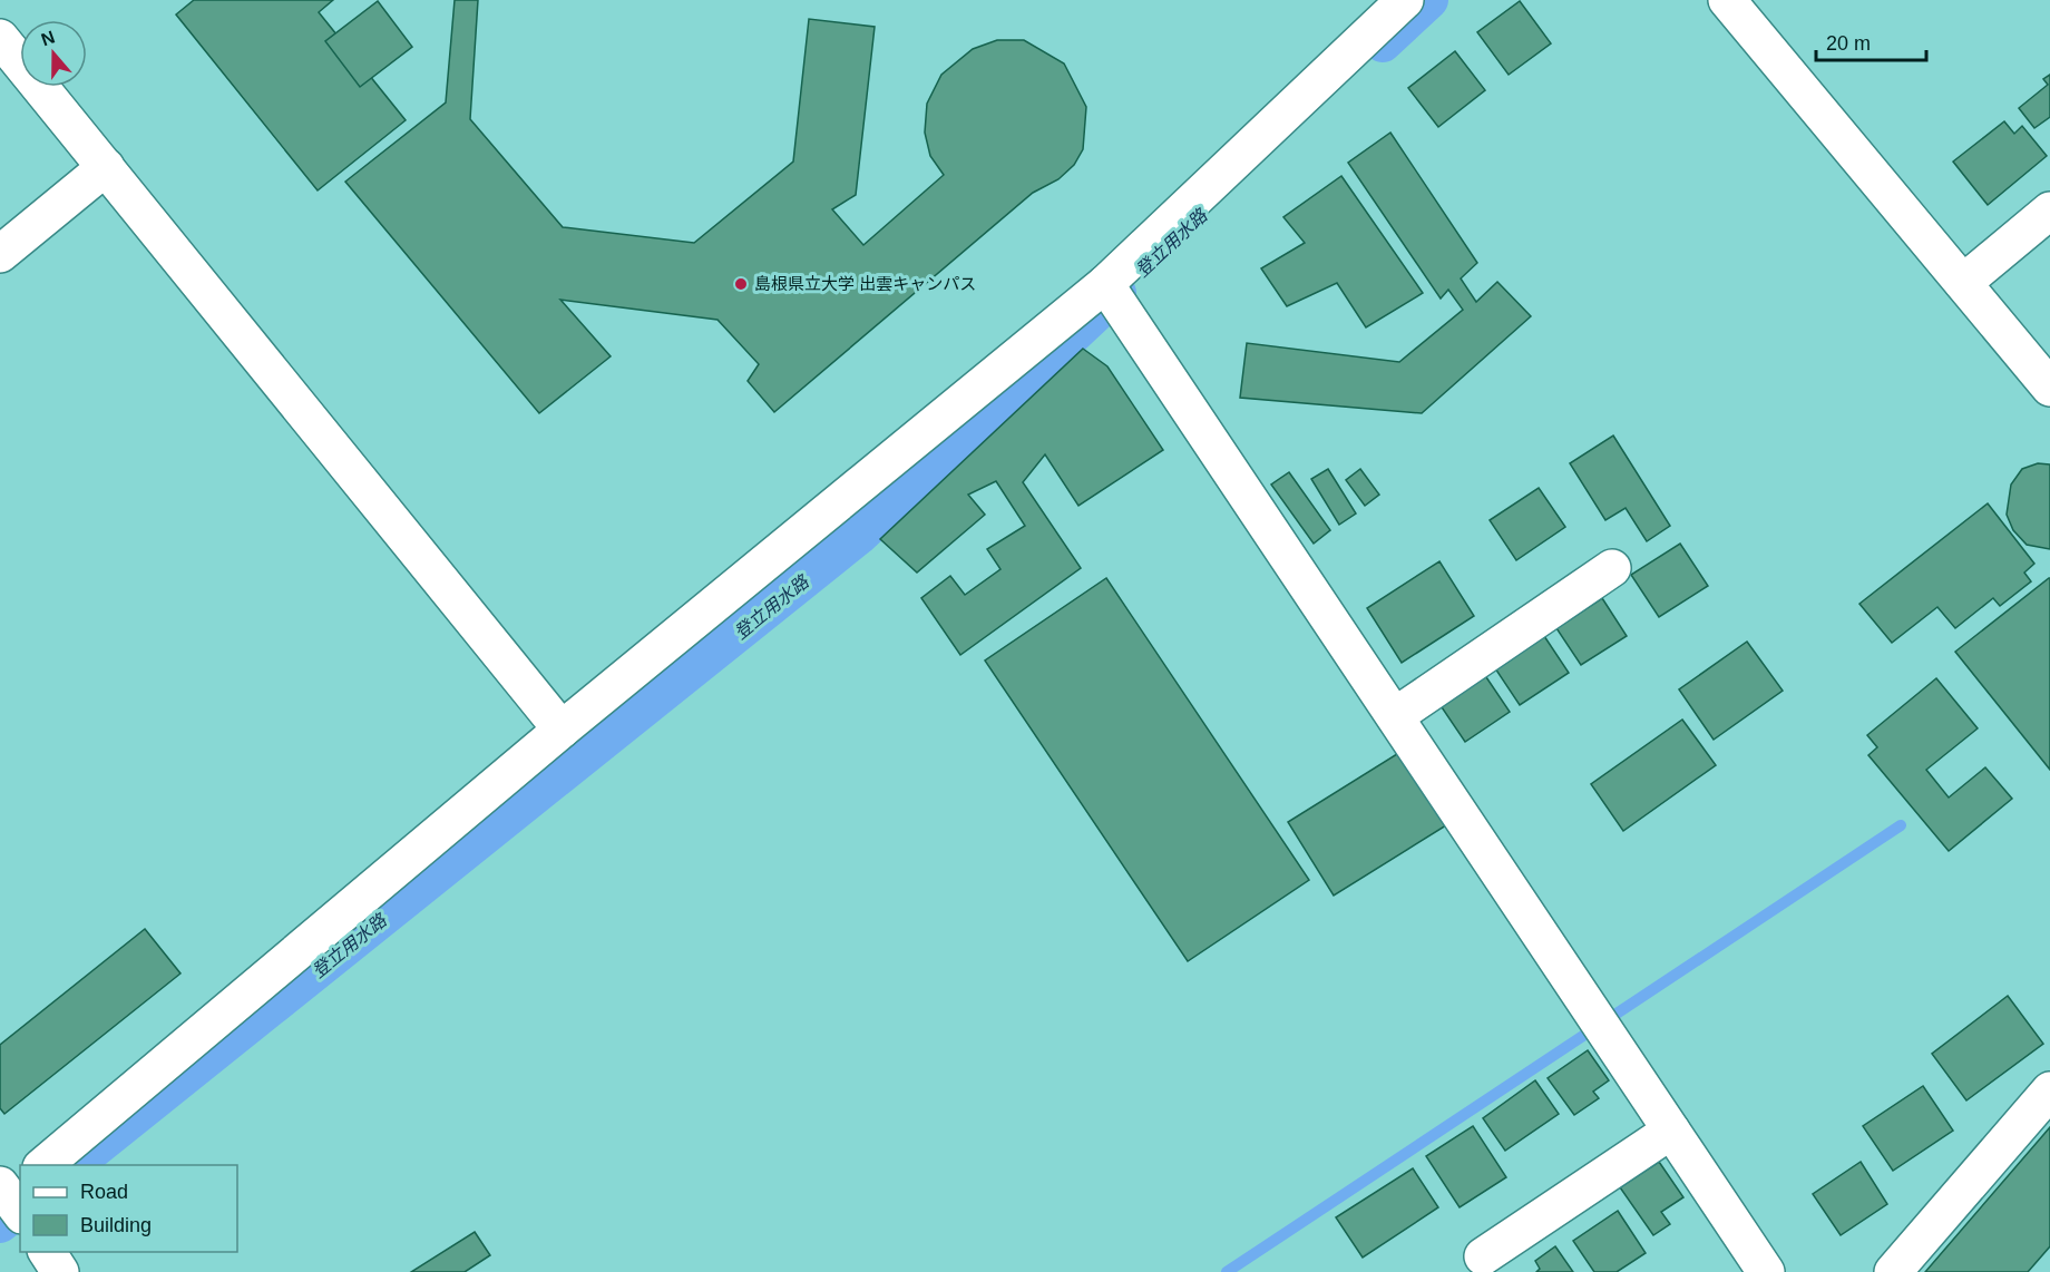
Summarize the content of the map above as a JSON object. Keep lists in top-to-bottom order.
{
  "water": ["登立用水路"],
  "places": ["島根県立大学 出雲キャンパス"],
  "legend": ["Road", "Building"],
  "scale_bar": "20 m",
  "north": "top"
}
